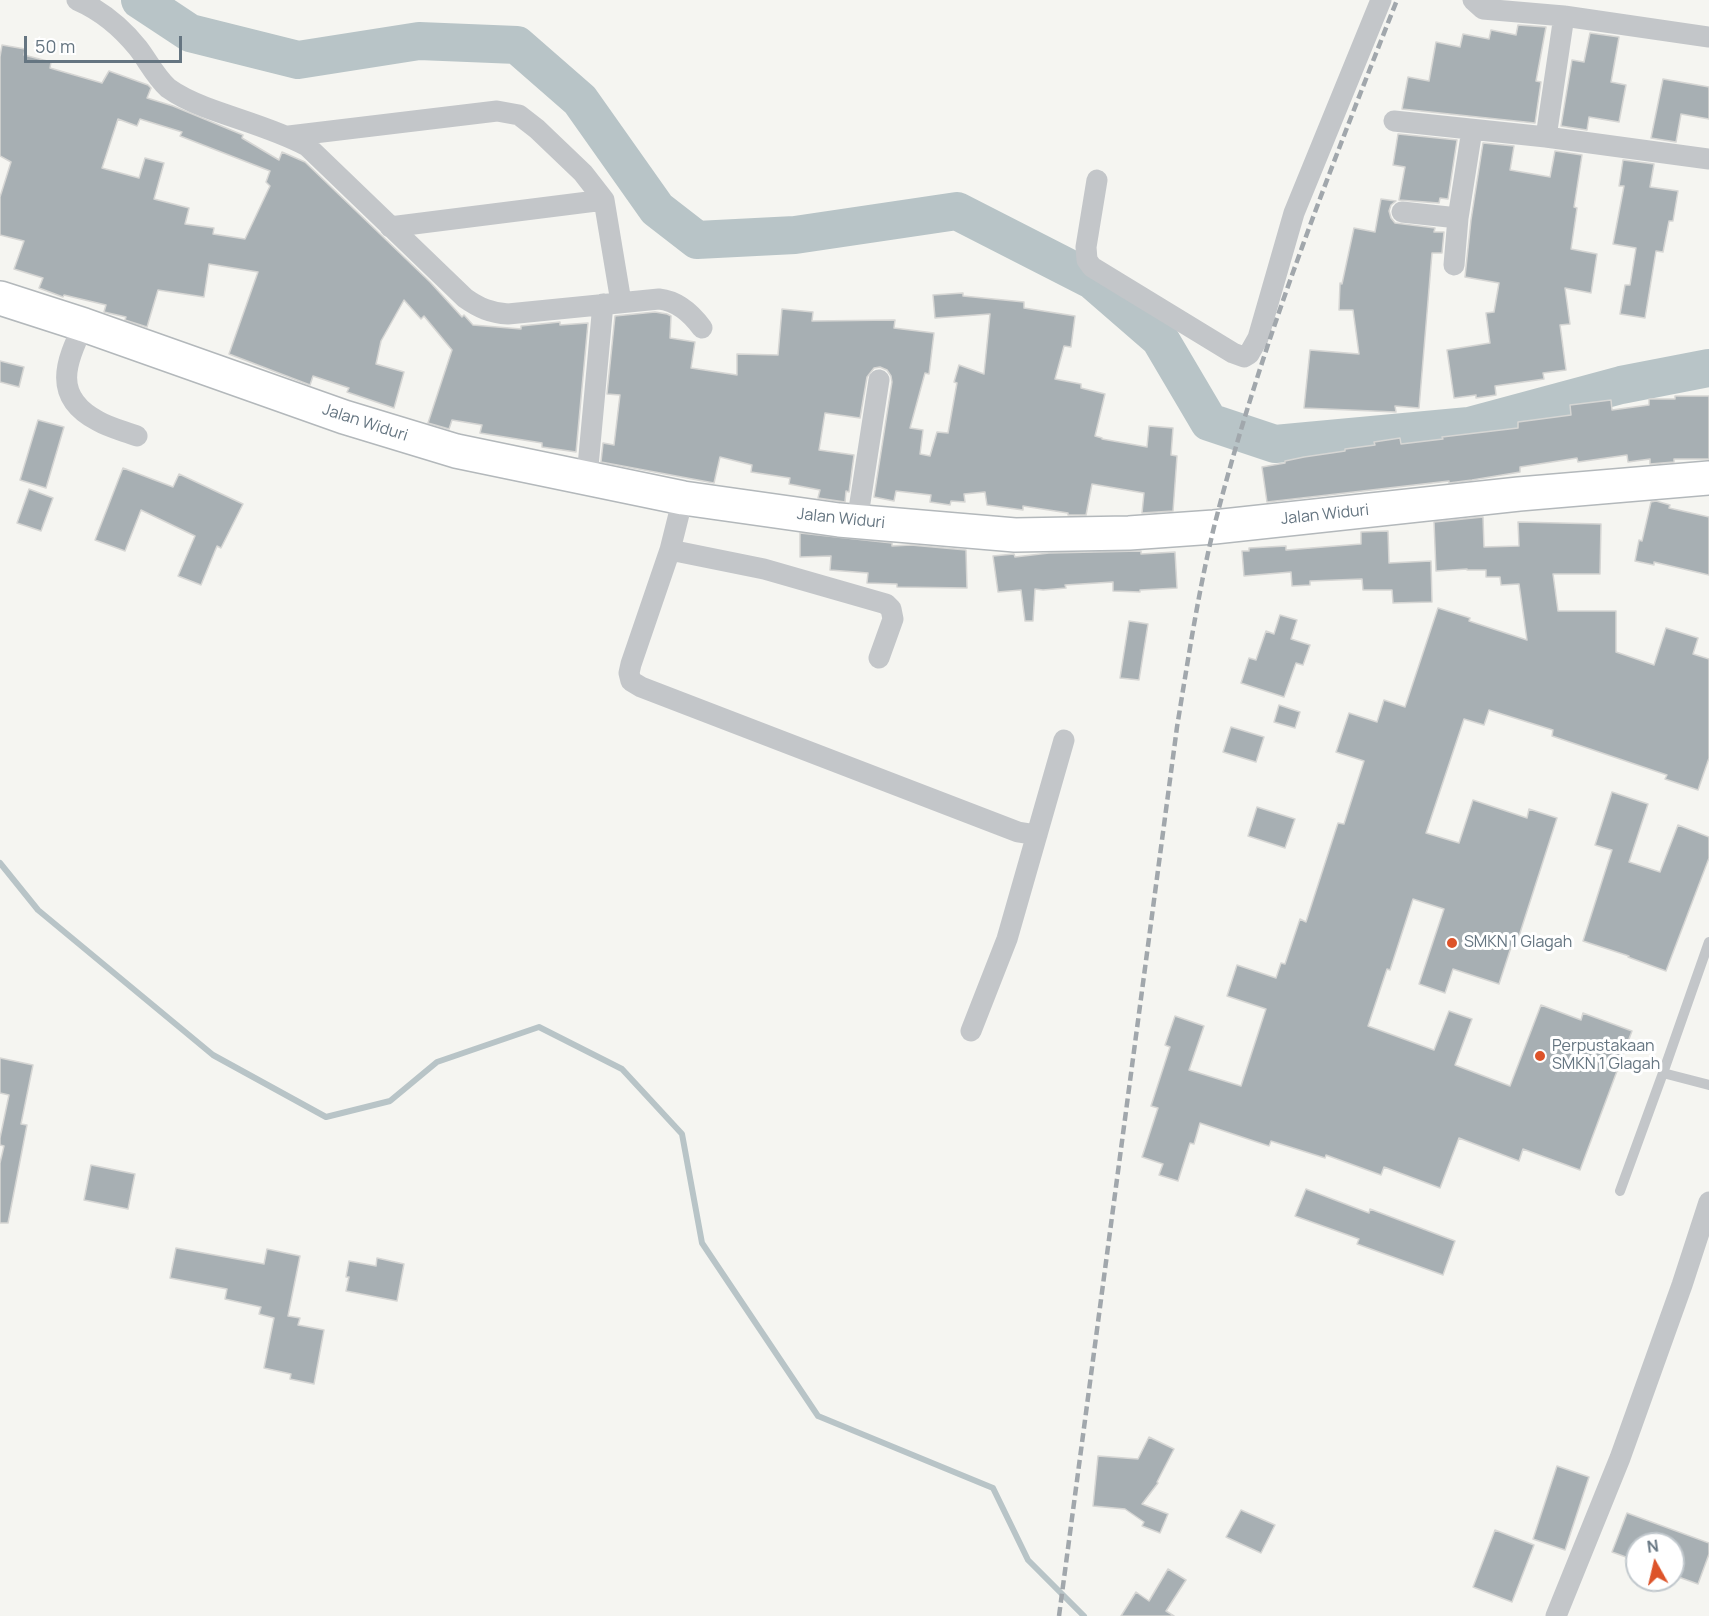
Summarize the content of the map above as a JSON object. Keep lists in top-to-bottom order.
{
  "streets": {
    "main road": ["Jalan Widuri"]
  },
  "places": ["SMKN 1 Glagah", "Perpustakaan SMKN 1 Glagah"],
  "scale_bar": "50 m",
  "north": "top"
}
